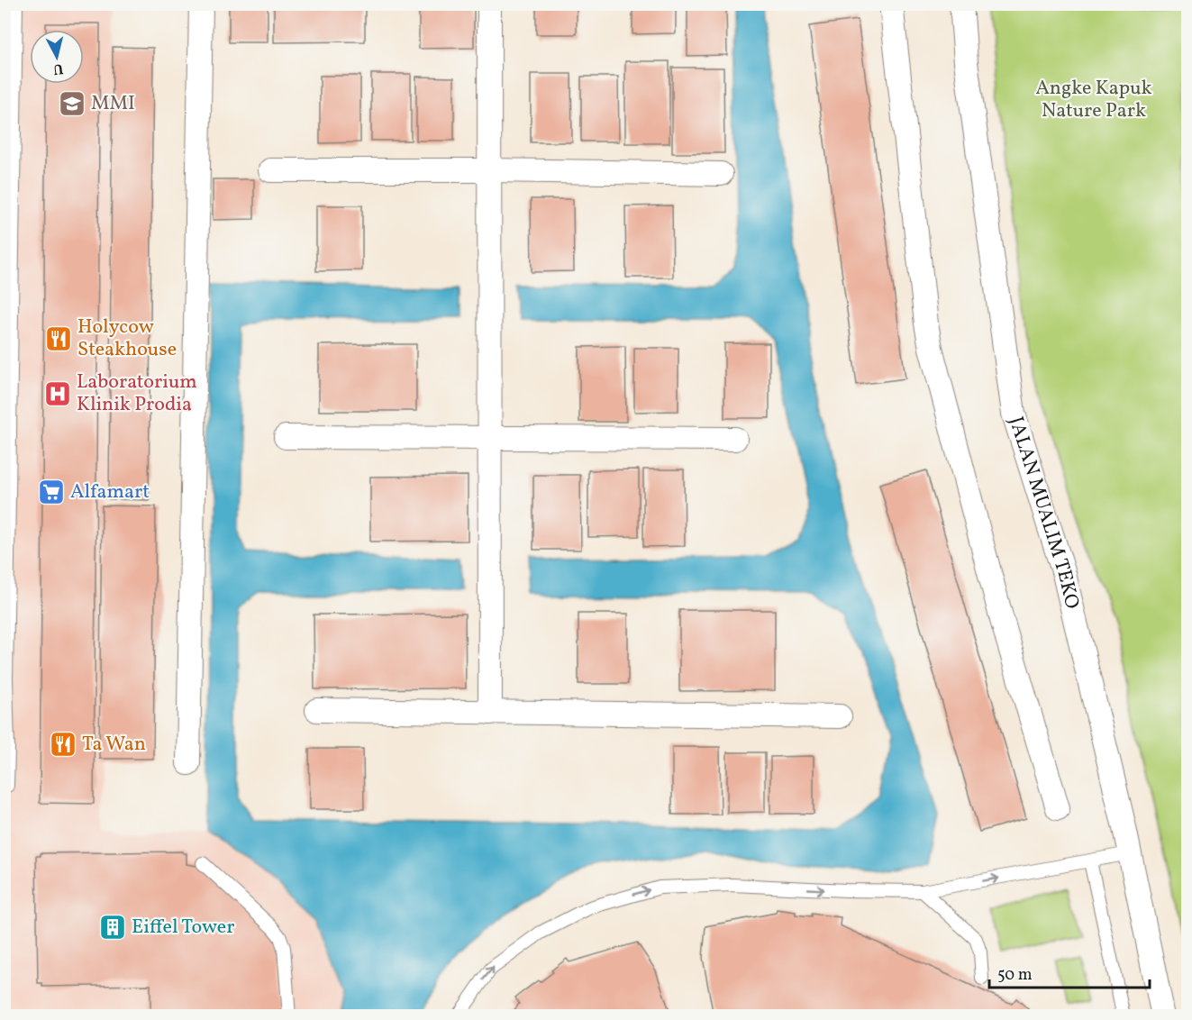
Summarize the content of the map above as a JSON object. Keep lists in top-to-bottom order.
{
  "streets": {
    "street": ["JALAN MUALIM TEKO"]
  },
  "parks": ["Angke Kapuk Nature Park"],
  "places": {
    "school or university": ["MMI"],
    "restaurant": ["Holycow Steakhouse", "Ta Wan"],
    "hospital": ["Laboratorium Klinik Prodia"],
    "supermarket": ["Alfamart"],
    "building": ["Eiffel Tower"]
  },
  "scale_bar": "50 m",
  "north": "bottom"
}
